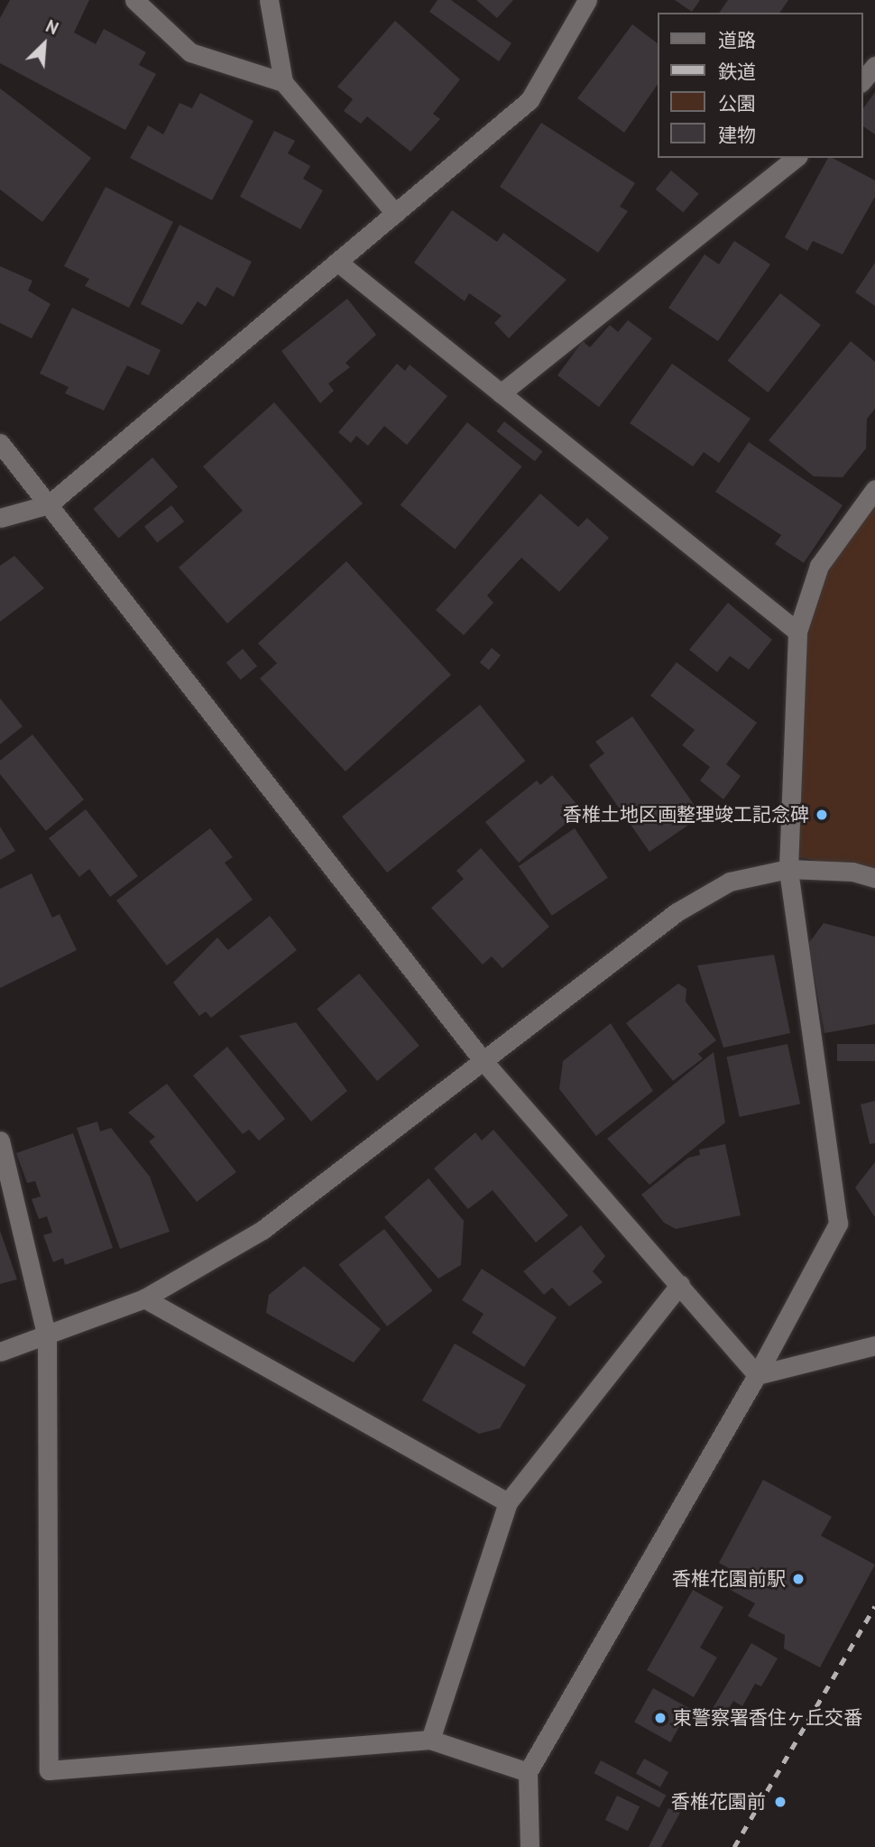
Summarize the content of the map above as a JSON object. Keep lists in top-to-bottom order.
{
  "places": [
    "香椎土地区画整理竣工記念碑",
    "香椎花園前駅",
    "東警察署香住ヶ丘交番",
    "香椎花園前"
  ],
  "legend": [
    "道路",
    "鉄道",
    "公園",
    "建物"
  ],
  "north": "top right"
}
